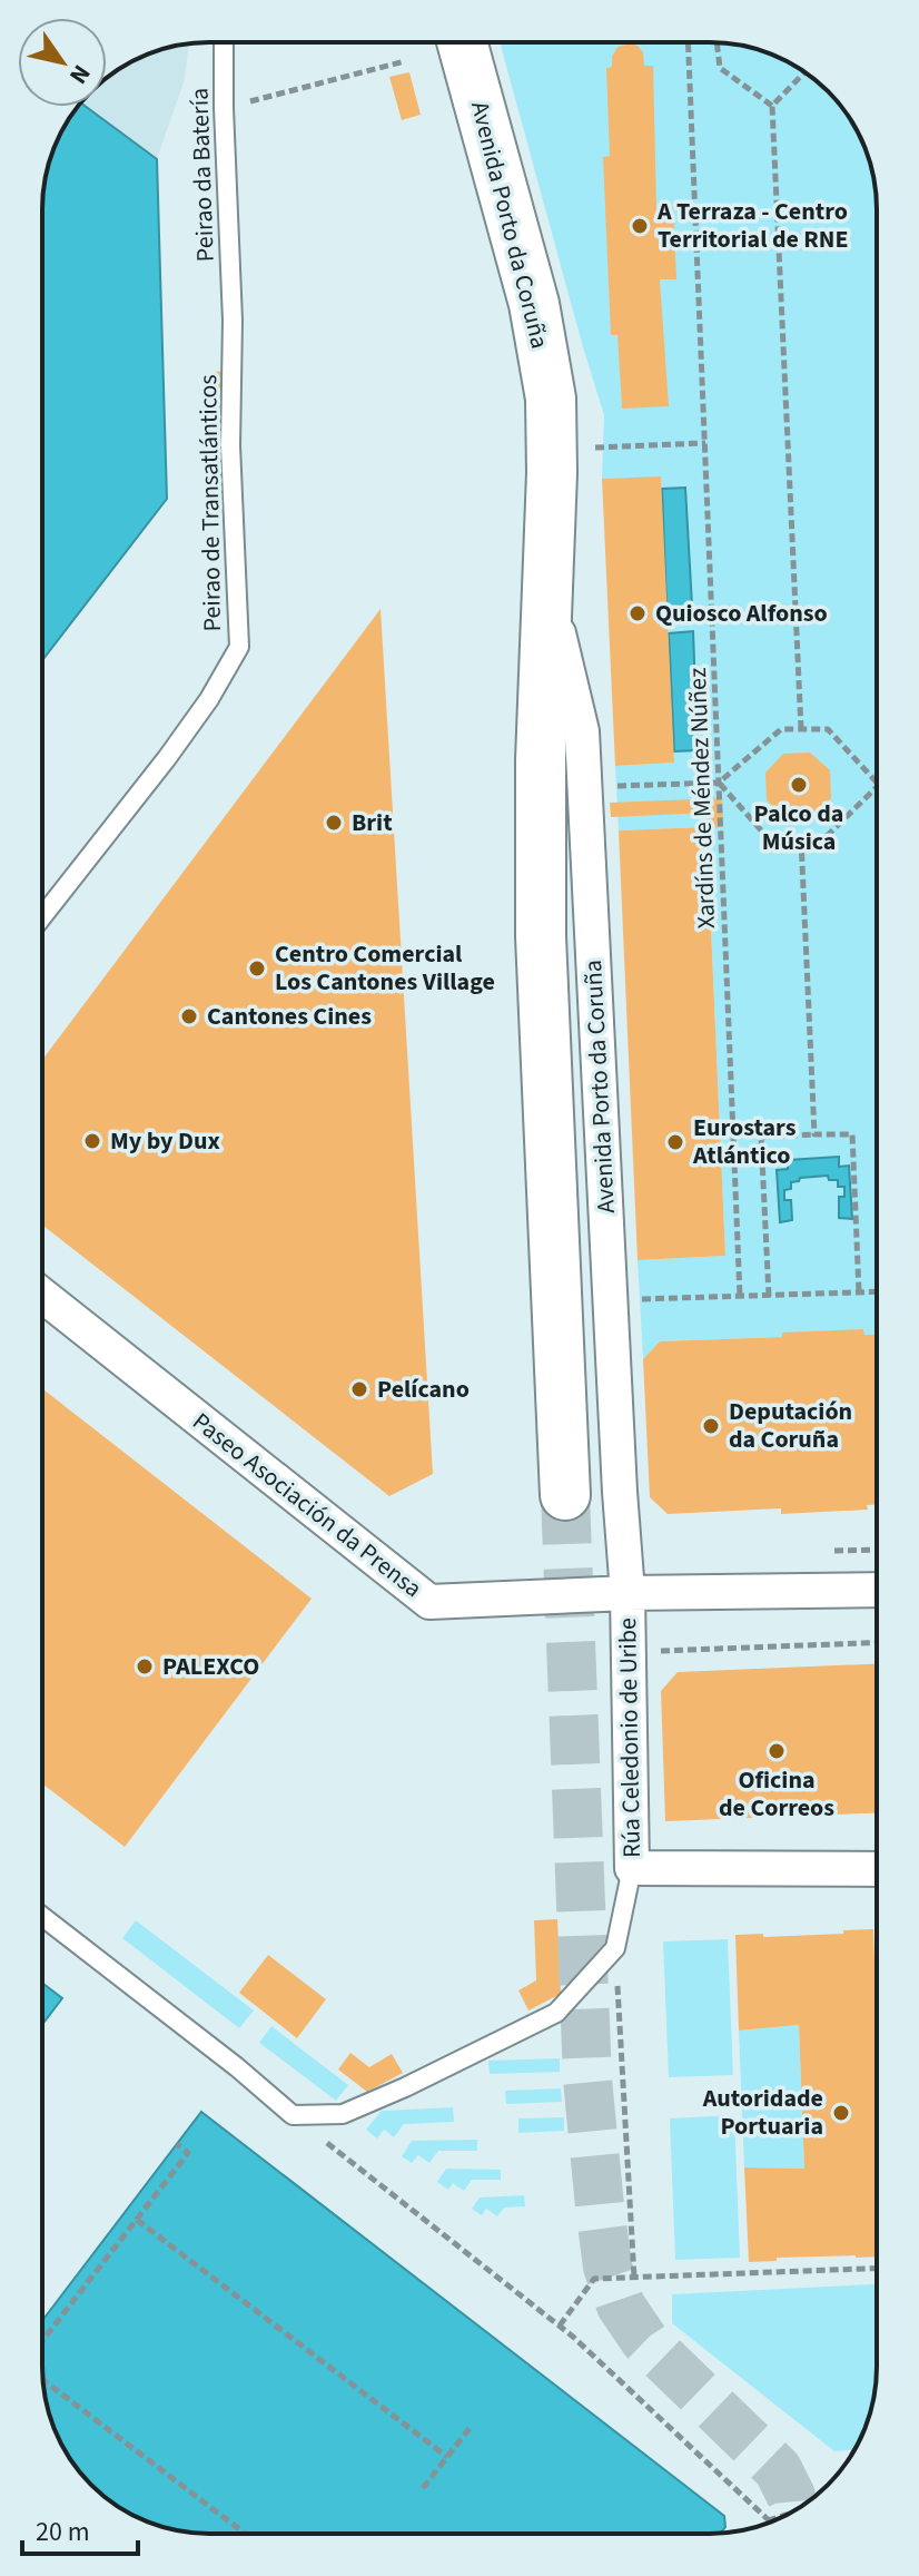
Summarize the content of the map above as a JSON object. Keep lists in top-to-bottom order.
{
  "streets": {
    "main road": ["Avenida Porto da Coruña"],
    "street": ["Paseo Asociación da Prensa", "Rúa Celedonio de Uribe"],
    "lane": ["Peirao da Batería", "Peirao de Transatlánticos"],
    "path": ["Xardíns de Méndez Núñez"]
  },
  "crossings": [
    ["Peirao da Batería", "Peirao de Transatlánticos"],
    ["Avenida Porto da Coruña", "Paseo Asociación da Prensa"],
    ["Avenida Porto da Coruña", "Rúa Celedonio de Uribe"],
    ["Paseo Asociación da Prensa", "Rúa Celedonio de Uribe"]
  ],
  "places": [
    "A Terraza - Centro Territorial de RNE",
    "Quiosco Alfonso",
    "Palco da Música",
    "Brit",
    "Centro Comercial Los Cantones Village",
    "Cantones Cines",
    "My by Dux",
    "Eurostars Atlántico",
    "Pelícano",
    "Deputación da Coruña",
    "PALEXCO",
    "Oficina de Correos",
    "Autoridade Portuaria"
  ],
  "scale_bar": "20 m",
  "north": "bottom right"
}
